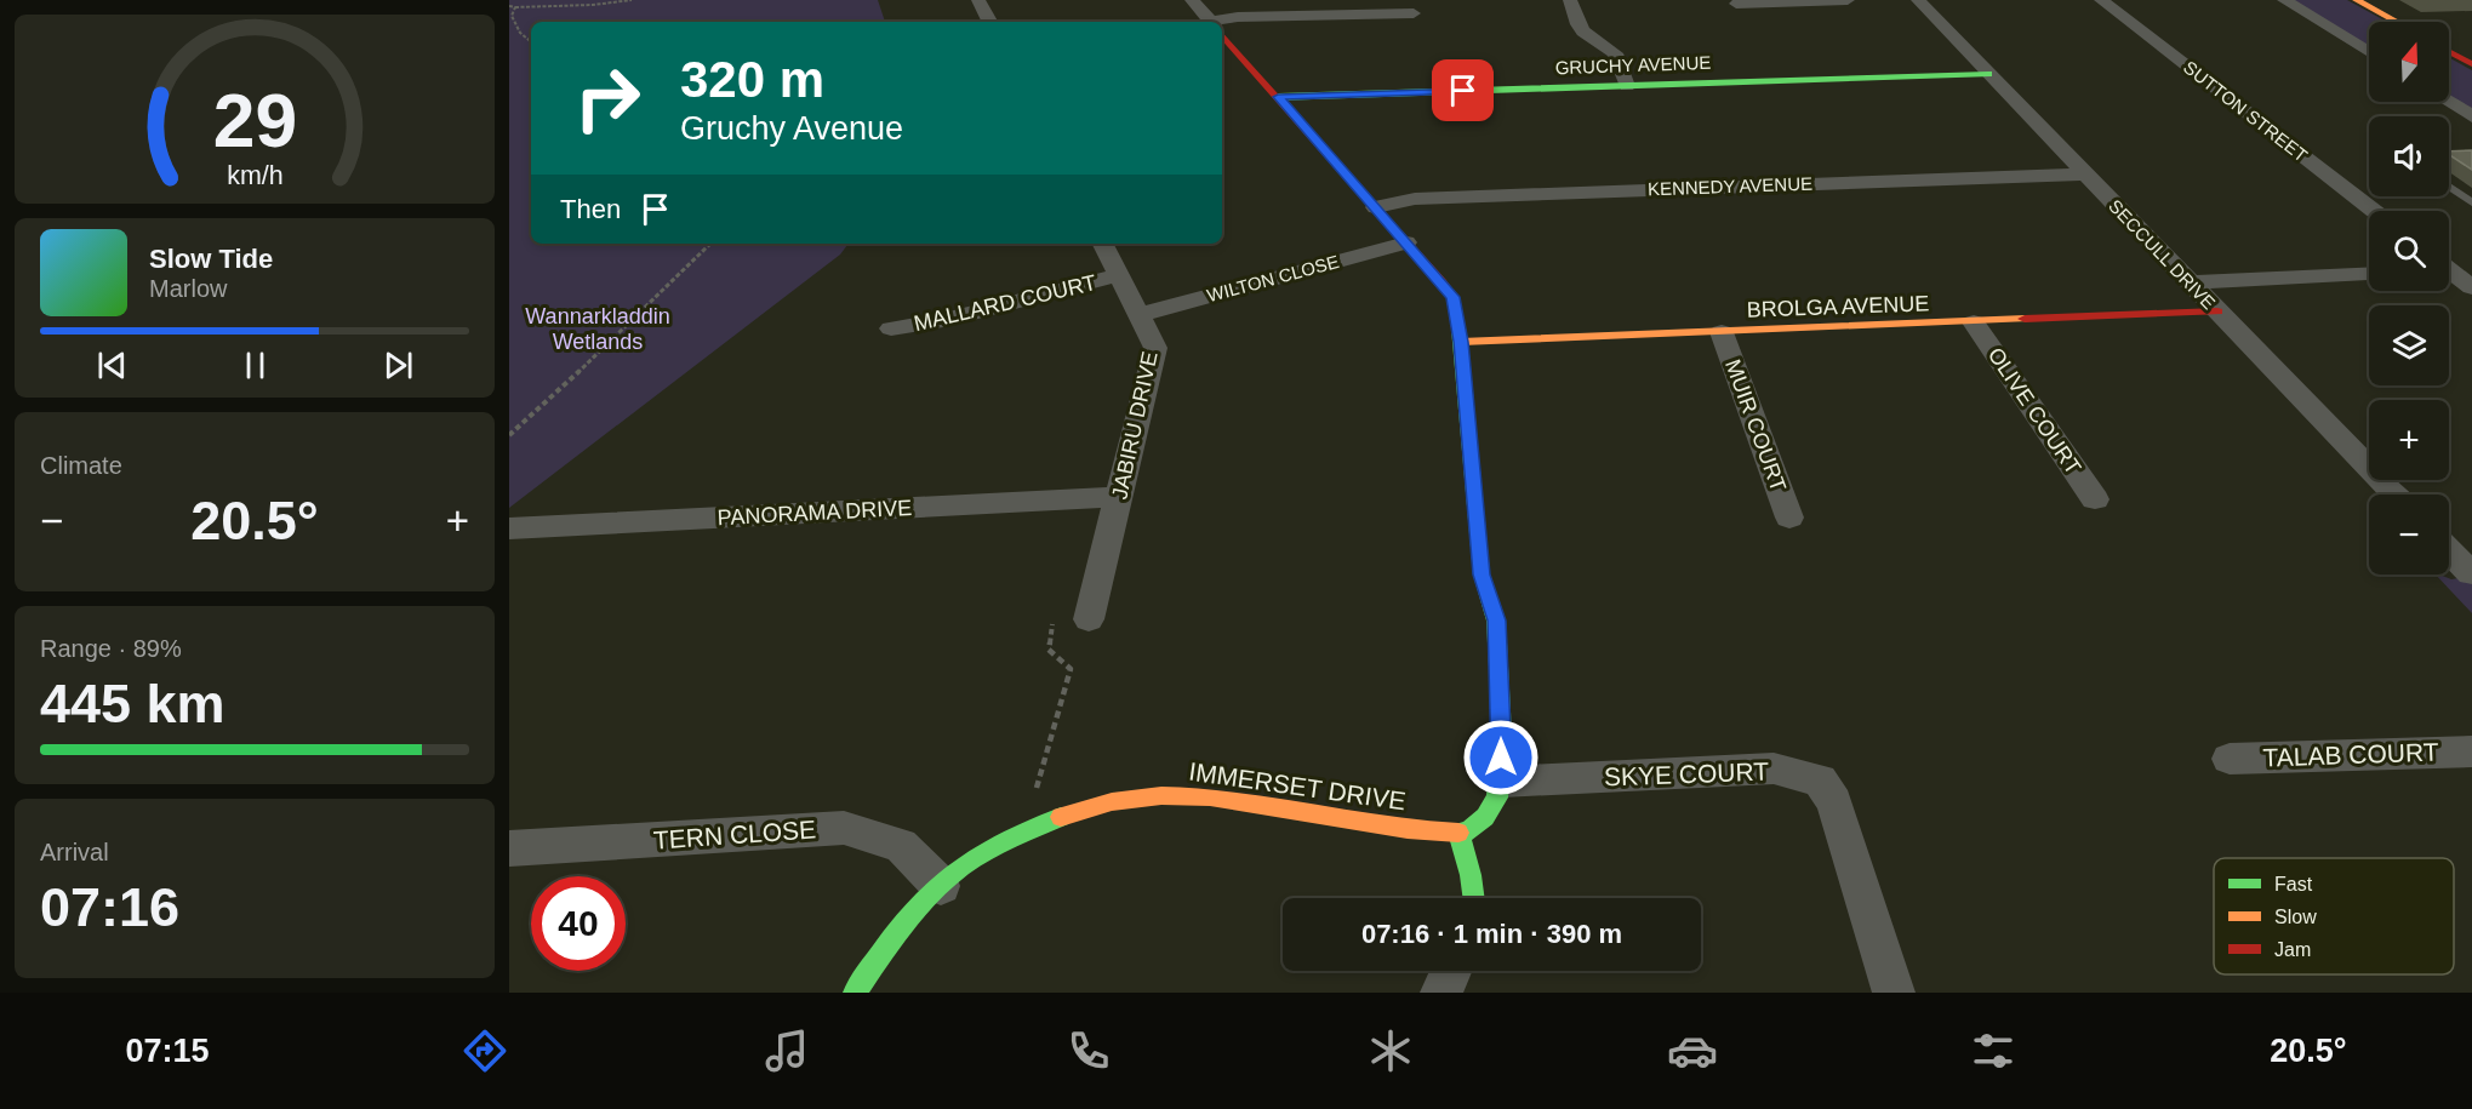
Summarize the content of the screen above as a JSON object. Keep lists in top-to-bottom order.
{
  "streets": {
    "street": [
      "GRUCHY AVENUE",
      "SUTTON STREET",
      "KENNEDY AVENUE",
      "SECCULL DRIVE",
      "WILTON CLOSE",
      "MALLARD COURT",
      "BROLGA AVENUE",
      "OLIVE COURT",
      "JABIRU DRIVE",
      "MUIR COURT",
      "PANORAMA DRIVE",
      "TALAB COURT",
      "SKYE COURT",
      "IMMERSET DRIVE",
      "TERN CLOSE"
    ]
  },
  "crossings": [
    ["GRUCHY AVENUE", "SECCULL DRIVE"],
    ["KENNEDY AVENUE", "SECCULL DRIVE"],
    ["SECCULL DRIVE", "BROLGA AVENUE"],
    ["WILTON CLOSE", "JABIRU DRIVE"],
    ["MALLARD COURT", "JABIRU DRIVE"],
    ["BROLGA AVENUE", "OLIVE COURT"],
    ["BROLGA AVENUE", "MUIR COURT"],
    ["JABIRU DRIVE", "PANORAMA DRIVE"],
    ["IMMERSET DRIVE", "TERN CLOSE"]
  ],
  "parks": ["Wannarkladdin Wetlands"],
  "legend": ["Fast", "Slow", "Jam"],
  "north": "top",
  "page": {
    "map_buttons": ["+", "−"],
    "turn": ["320 m", "Gruchy Avenue"],
    "then": "Then",
    "song": ["Slow Tide", "Marlow"],
    "tile": [
      "Climate",
      ["Range · 89%", "445 km"],
      ["Arrival", "07:16"]
    ],
    "heat": ["−", "20.5°", "+"],
    "limit": "40",
    "trip": "07:16 · 1 min · 390 m",
    "tabs": ["07:15", "20.5°"],
    "gauge": ["29", "km/h"]
  }
}
